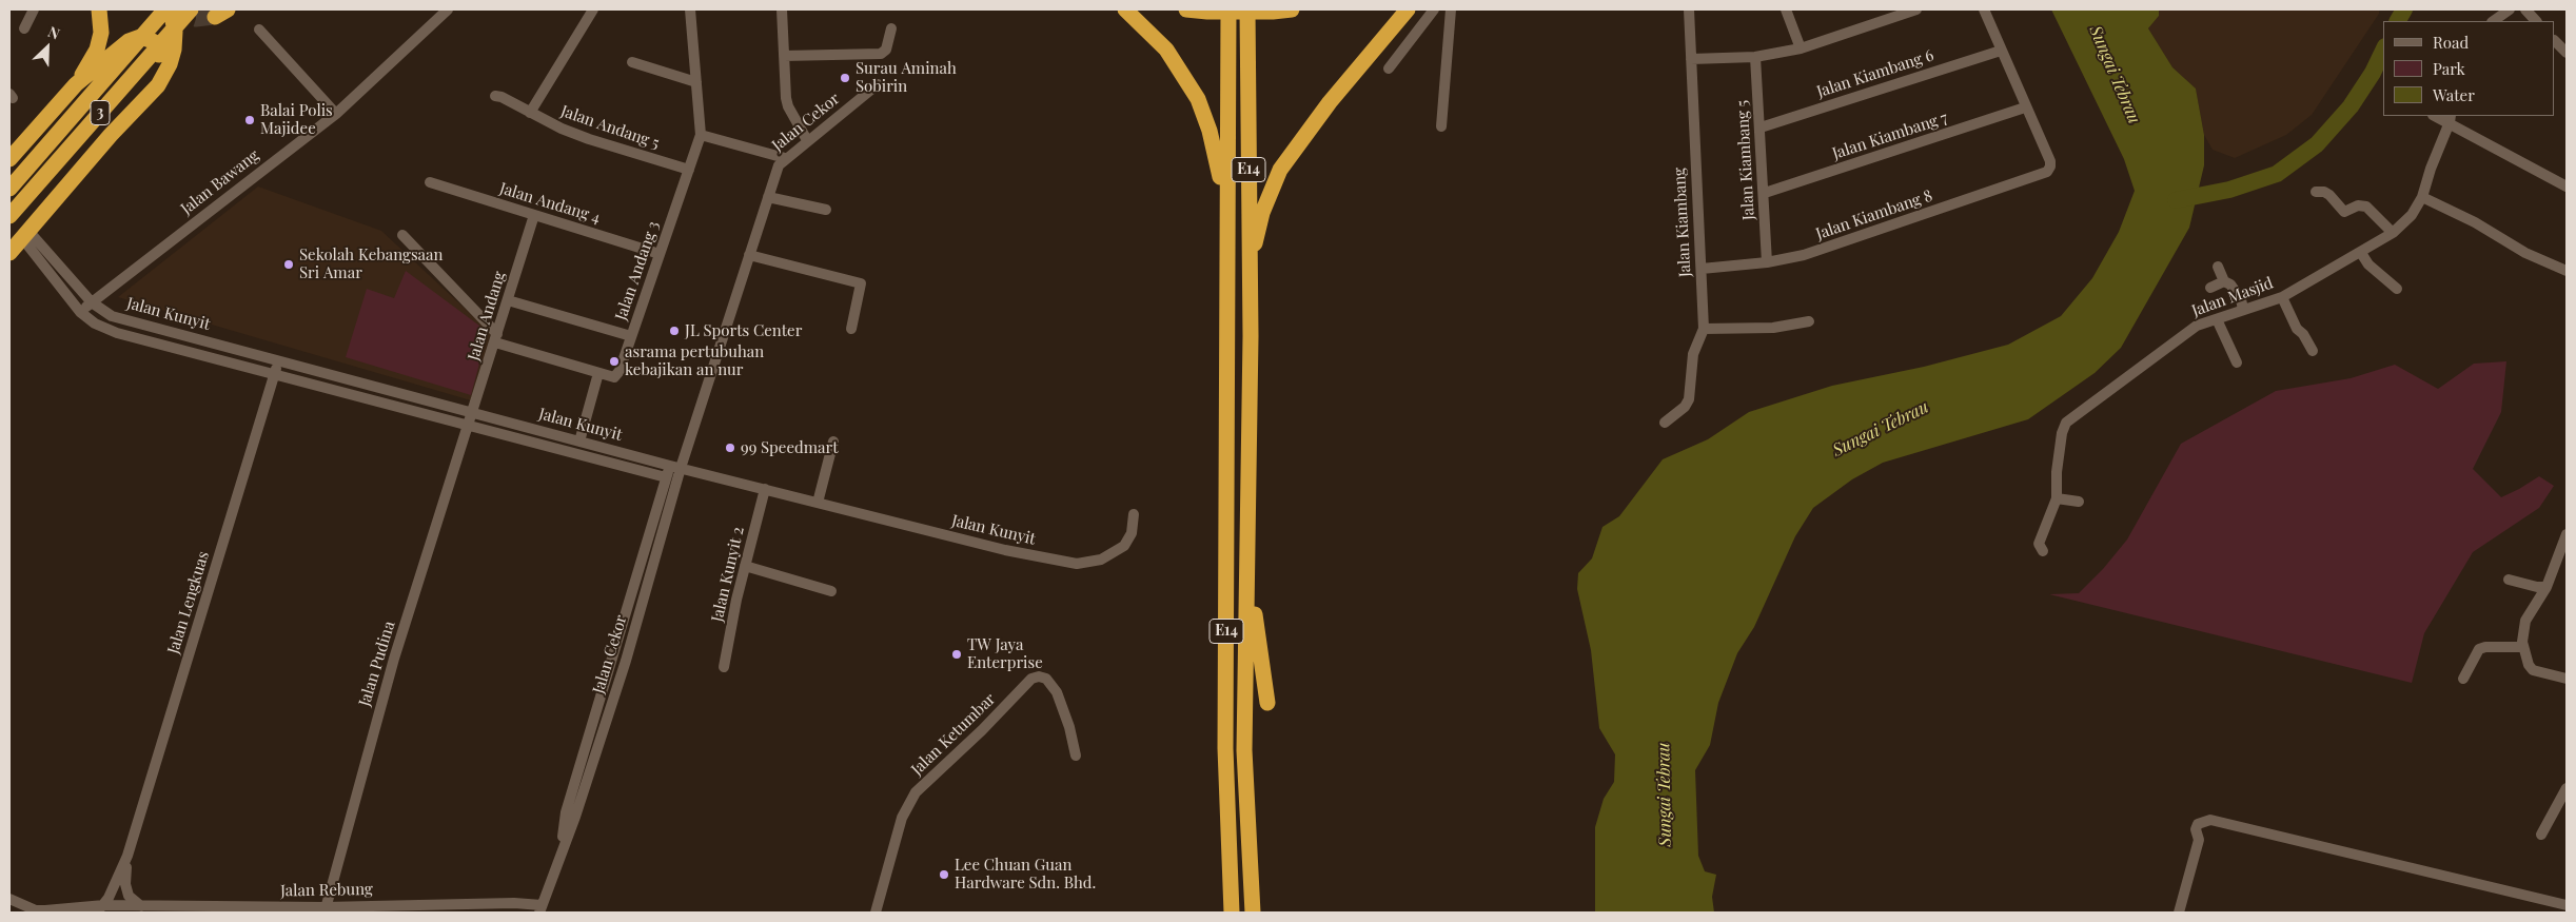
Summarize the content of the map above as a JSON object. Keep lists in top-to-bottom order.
{
  "streets": {
    "highway": ["3", "E14"],
    "street": [
      "Jalan Kiambang 6",
      "Jalan Cekor",
      "Jalan Andang 5",
      "Jalan Kiambang 7",
      "Jalan Kiambang 5",
      "Jalan Bawang",
      "Jalan Andang 4",
      "Jalan Kiambang 8",
      "Jalan Kiambang",
      "Jalan Andang 3",
      "Jalan Masjid",
      "Jalan Kunyit",
      "Jalan Andang",
      "Jalan Kunyit 2",
      "Jalan Lengkuas",
      "Jalan Pudina",
      "Jalan Ketumbar",
      "Jalan Rebung"
    ]
  },
  "crossings": [
    ["Jalan Kiambang 6", "Jalan Kiambang 5"],
    ["Jalan Cekor", "Jalan Kunyit"],
    ["Jalan Cekor", "Jalan Rebung"],
    ["Jalan Andang 5", "Jalan Andang 3"],
    ["Jalan Kiambang 7", "Jalan Kiambang 5"],
    ["Jalan Kiambang 7", "Jalan Kiambang 8"],
    ["Jalan Kiambang 5", "Jalan Kiambang 8"],
    ["Jalan Bawang", "Jalan Kunyit"],
    ["Jalan Andang 4", "Jalan Andang 3"],
    ["Jalan Andang 4", "Jalan Andang"],
    ["Jalan Kiambang 8", "Jalan Kiambang"],
    ["Jalan Andang 3", "Jalan Andang"],
    ["Jalan Kunyit", "Jalan Andang"],
    ["Jalan Kunyit", "Jalan Kunyit 2"],
    ["Jalan Kunyit", "Jalan Lengkuas"],
    ["Jalan Kunyit", "Jalan Pudina"],
    ["Jalan Andang", "Jalan Pudina"],
    ["Jalan Lengkuas", "Jalan Rebung"],
    ["Jalan Pudina", "Jalan Rebung"]
  ],
  "water": ["Sungai Tebrau"],
  "places": [
    "Surau Aminah Sobirin",
    "Balai Polis Majidee",
    "Sekolah Kebangsaan Sri Amar",
    "JL Sports Center",
    "asrama pertubuhan kebajikan an nur",
    "99 Speedmart",
    "TW Jaya Enterprise",
    "Lee Chuan Guan Hardware Sdn. Bhd."
  ],
  "legend": ["Road", "Park", "Water"],
  "north": "top right"
}
